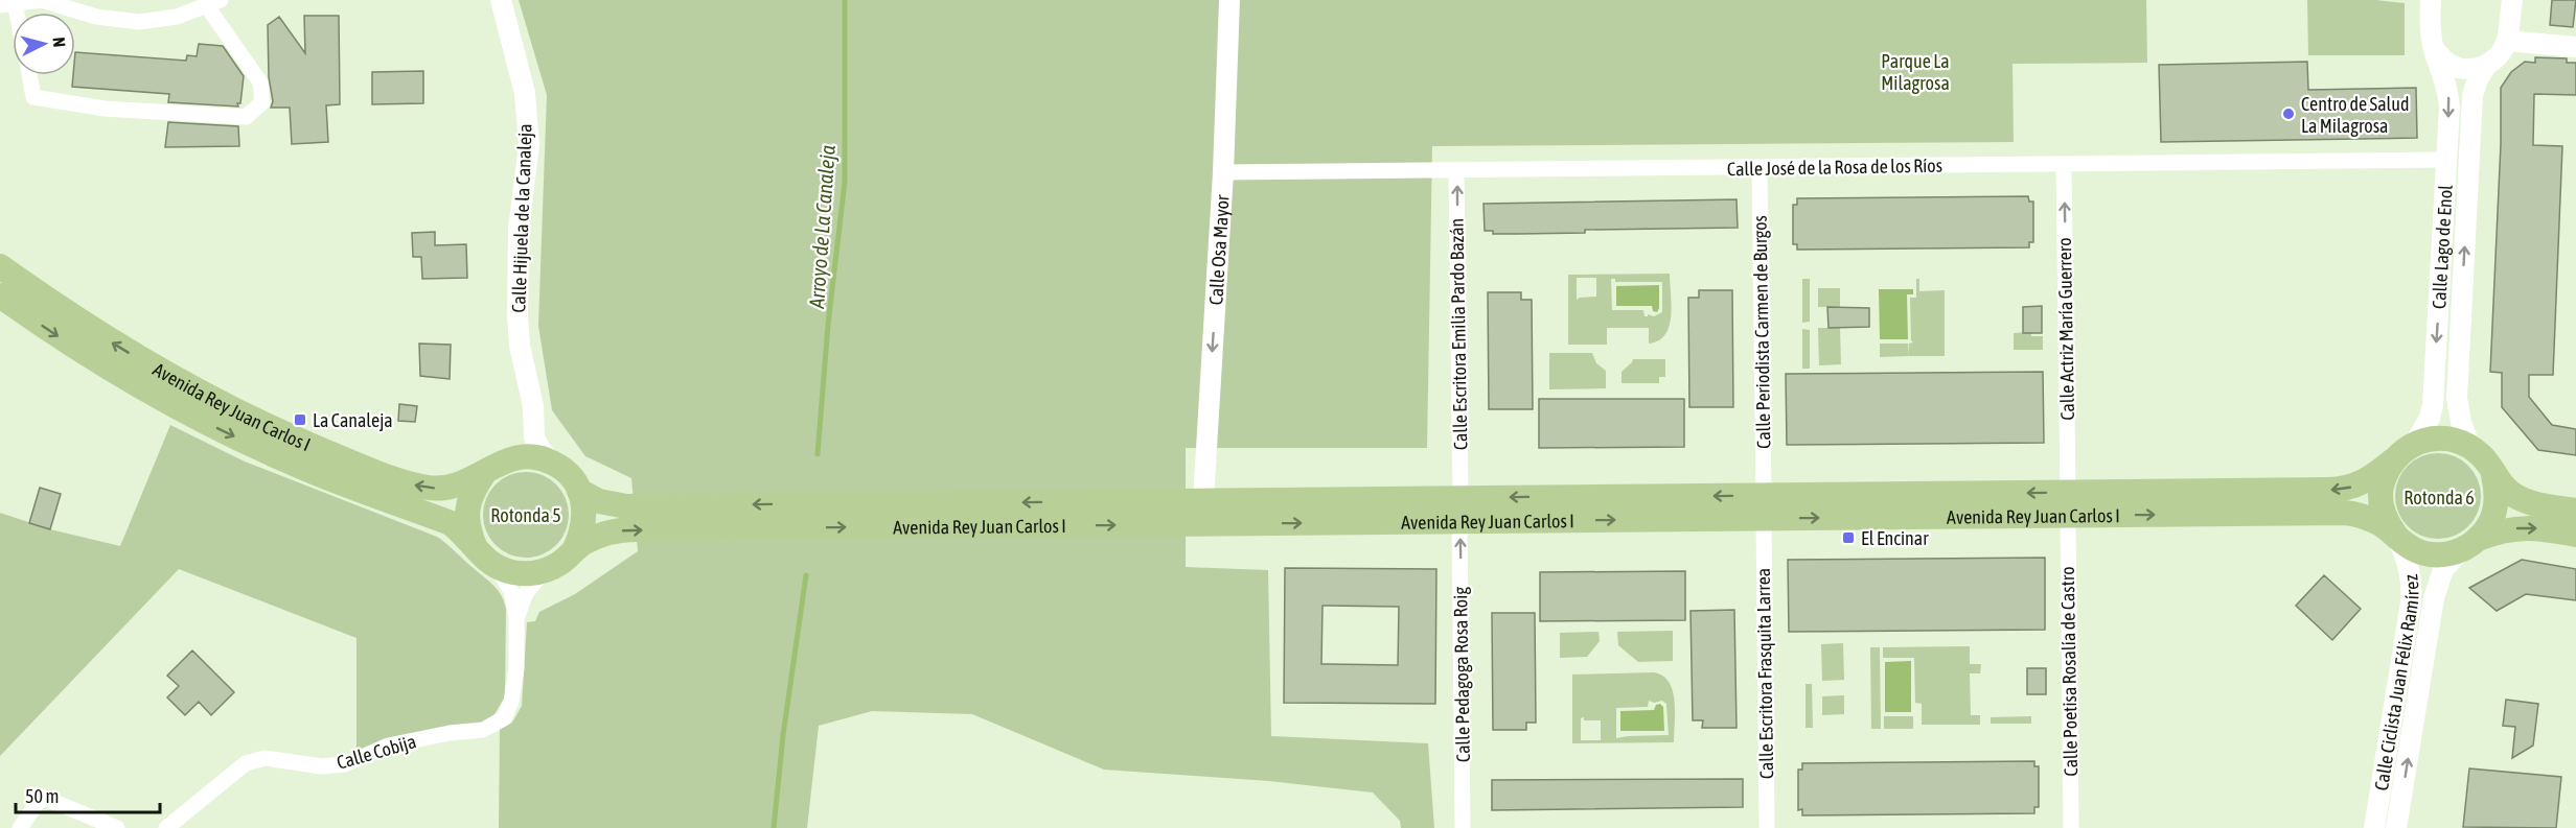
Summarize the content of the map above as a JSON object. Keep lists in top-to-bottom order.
{
  "streets": {
    "main road": ["Avenida Rey Juan Carlos I"],
    "street": [
      "Calle José de la Rosa de los Ríos",
      "Calle Hijuela de la Canaleja",
      "Calle Lago de Enol",
      "Calle Osa Mayor",
      "Calle Actriz María Guerrero",
      "Calle Periodista Carmen de Burgos",
      "Calle Escritora Emilia Pardo Bazán",
      "Calle Poetisa Rosalía de Castro",
      "Calle Escritora Frasquita Larrea",
      "Calle Pedagoga Rosa Roig",
      "Calle Ciclista Juan Félix Ramírez",
      "Calle Cobija"
    ]
  },
  "crossings": [
    ["Calle José de la Rosa de los Ríos", "Calle Lago de Enol"],
    ["Calle José de la Rosa de los Ríos", "Calle Osa Mayor"],
    ["Calle José de la Rosa de los Ríos", "Calle Actriz María Guerrero"],
    ["Calle José de la Rosa de los Ríos", "Calle Periodista Carmen de Burgos"],
    ["Calle José de la Rosa de los Ríos", "Calle Escritora Emilia Pardo Bazán"],
    ["Calle Lago de Enol", "Avenida Rey Juan Carlos I"],
    ["Calle Lago de Enol", "Calle Ciclista Juan Félix Ramírez"],
    ["Calle Osa Mayor", "Avenida Rey Juan Carlos I"],
    ["Calle Actriz María Guerrero", "Avenida Rey Juan Carlos I"],
    ["Calle Actriz María Guerrero", "Calle Poetisa Rosalía de Castro"],
    ["Calle Periodista Carmen de Burgos", "Avenida Rey Juan Carlos I"],
    ["Calle Periodista Carmen de Burgos", "Calle Escritora Frasquita Larrea"],
    ["Calle Escritora Emilia Pardo Bazán", "Avenida Rey Juan Carlos I"],
    ["Calle Escritora Emilia Pardo Bazán", "Calle Pedagoga Rosa Roig"],
    ["Avenida Rey Juan Carlos I", "Calle Poetisa Rosalía de Castro"],
    ["Avenida Rey Juan Carlos I", "Calle Escritora Frasquita Larrea"],
    ["Avenida Rey Juan Carlos I", "Calle Pedagoga Rosa Roig"],
    ["Avenida Rey Juan Carlos I", "Calle Ciclista Juan Félix Ramírez"],
    ["Avenida Rey Juan Carlos I", "Calle Cobija"]
  ],
  "one_way": [
    "Calle Osa Mayor",
    "Calle Actriz María Guerrero",
    "Calle Escritora Emilia Pardo Bazán",
    "Calle Pedagoga Rosa Roig"
  ],
  "water": ["Arroyo de La Canaleja"],
  "parks": ["Parque La Milagrosa", "Rotonda 6", "Rotonda 5"],
  "places": {
    "other": ["Centro de Salud La Milagrosa"],
    "transit": ["La Canaleja", "El Encinar"]
  },
  "scale_bar": "50 m",
  "north": "right"
}
